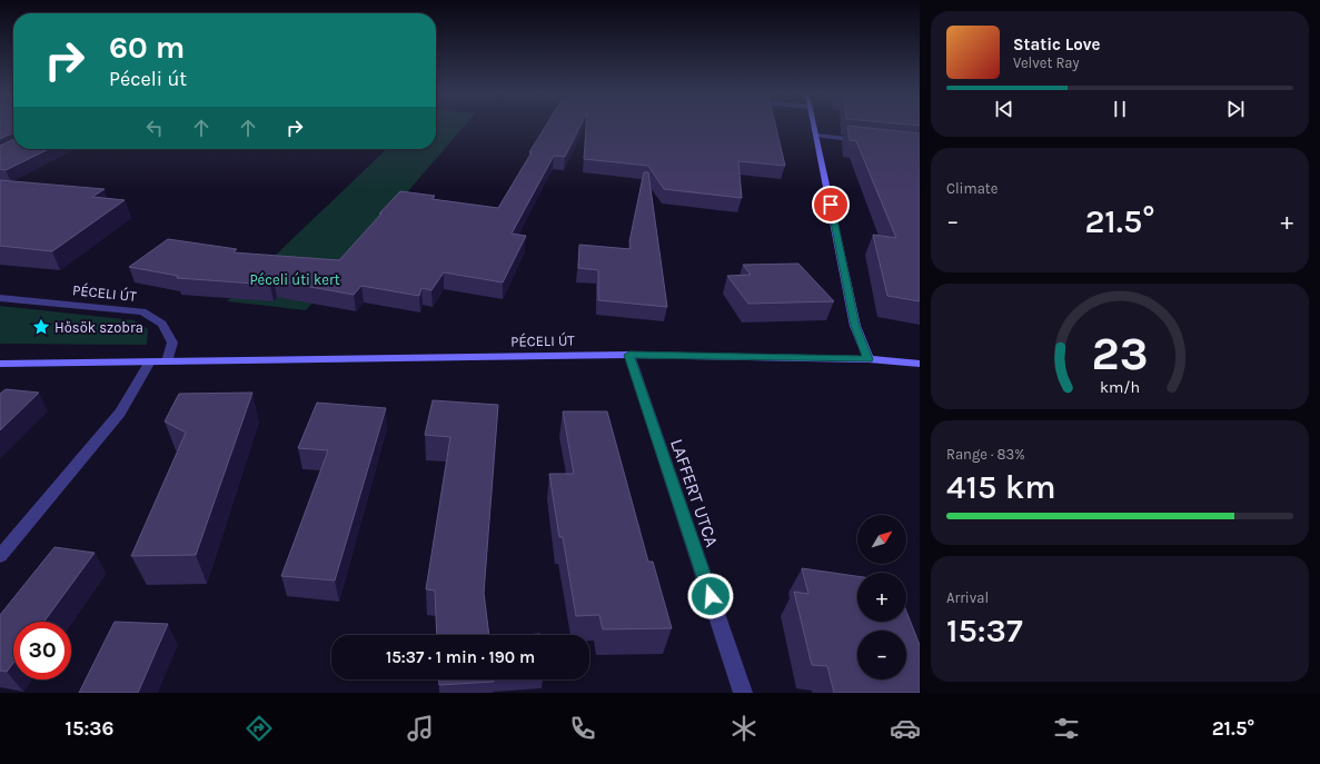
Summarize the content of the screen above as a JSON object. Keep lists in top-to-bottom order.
{
  "streets": {
    "main road": ["PÉCELI ÚT"],
    "street": ["LAFFERT UTCA"]
  },
  "crossings": [
    ["PÉCELI ÚT", "LAFFERT UTCA"]
  ],
  "parks": ["Péceli úti kert"],
  "places": {
    "place": ["Hősök szobra"]
  },
  "north": "top right",
  "page": {
    "turn": ["60 m", "Péceli út"],
    "song": ["Static Love", "Velvet Ray"],
    "tile": [
      "Climate",
      ["Range · 83%", "415 km"],
      ["Arrival", "15:37"]
    ],
    "heat": ["−", "21.5°", "+"],
    "map_buttons": ["+", "−"],
    "limit": "30",
    "trip": "15:37 · 1 min · 190 m",
    "tabs": ["15:36", "21.5°"],
    "gauge": ["23", "km/h"]
  }
}
